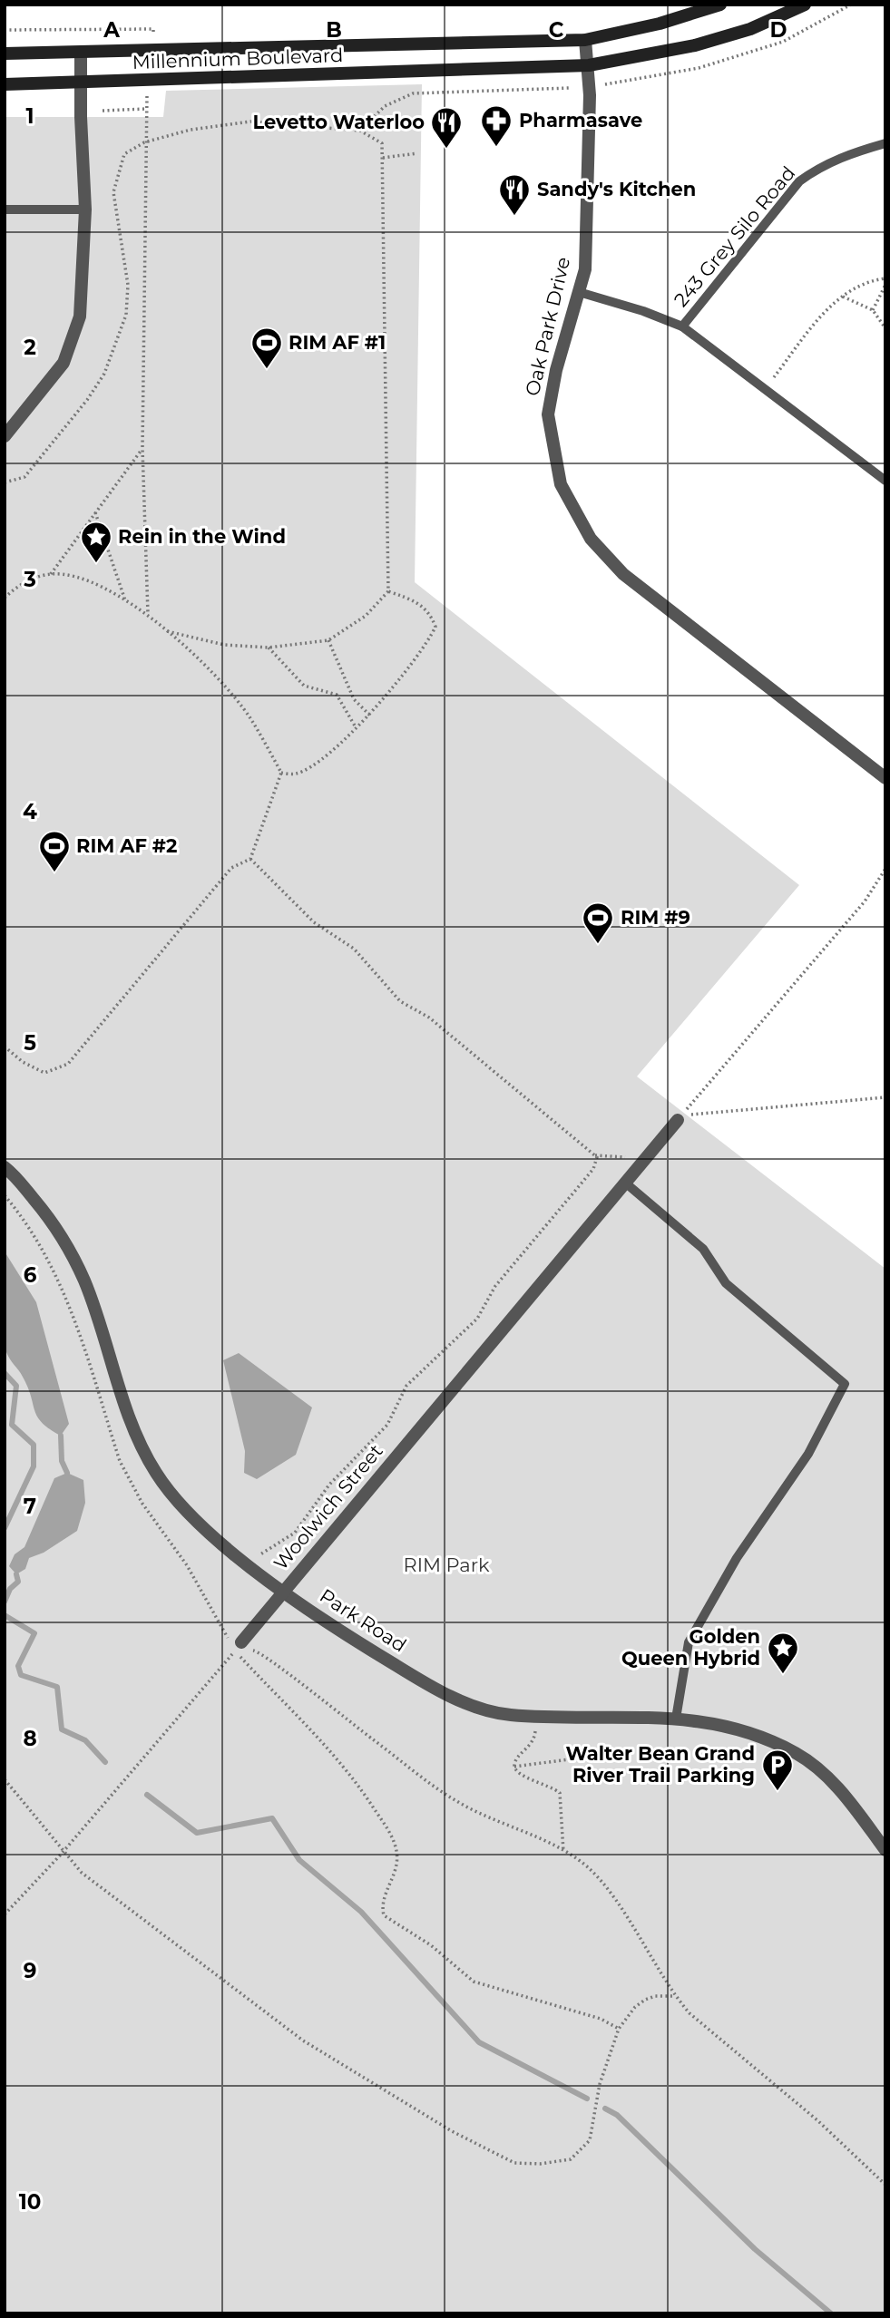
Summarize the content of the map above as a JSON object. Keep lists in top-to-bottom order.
{
  "streets": {
    "street": [
      "Millennium Boulevard",
      "Oak Park Drive",
      "Woolwich Street",
      "Park Road"
    ],
    "lane": ["243 Grey Silo Road"]
  },
  "crossings": [
    ["Millennium Boulevard", "Oak Park Drive"],
    ["243 Grey Silo Road", "Oak Park Drive"],
    ["Woolwich Street", "Park Road"]
  ],
  "parks": ["RIM Park"],
  "places": {
    "pharmacy": ["Pharmasave"],
    "restaurant": ["Levetto Waterloo", "Sandy's Kitchen"],
    "sports": ["RIM AF #1", "RIM AF #2", "RIM #9"],
    "place": ["Rein in the Wind", "Golden Queen Hybrid"],
    "parking": ["Walter Bean Grand River Trail Parking"]
  },
  "grid": {
    "columns": [
      "A",
      "B",
      "C",
      "D"
    ],
    "rows": [
      "1",
      "2",
      "3",
      "4",
      "5",
      "6",
      "7",
      "8",
      "9",
      "10"
    ]
  }
}
